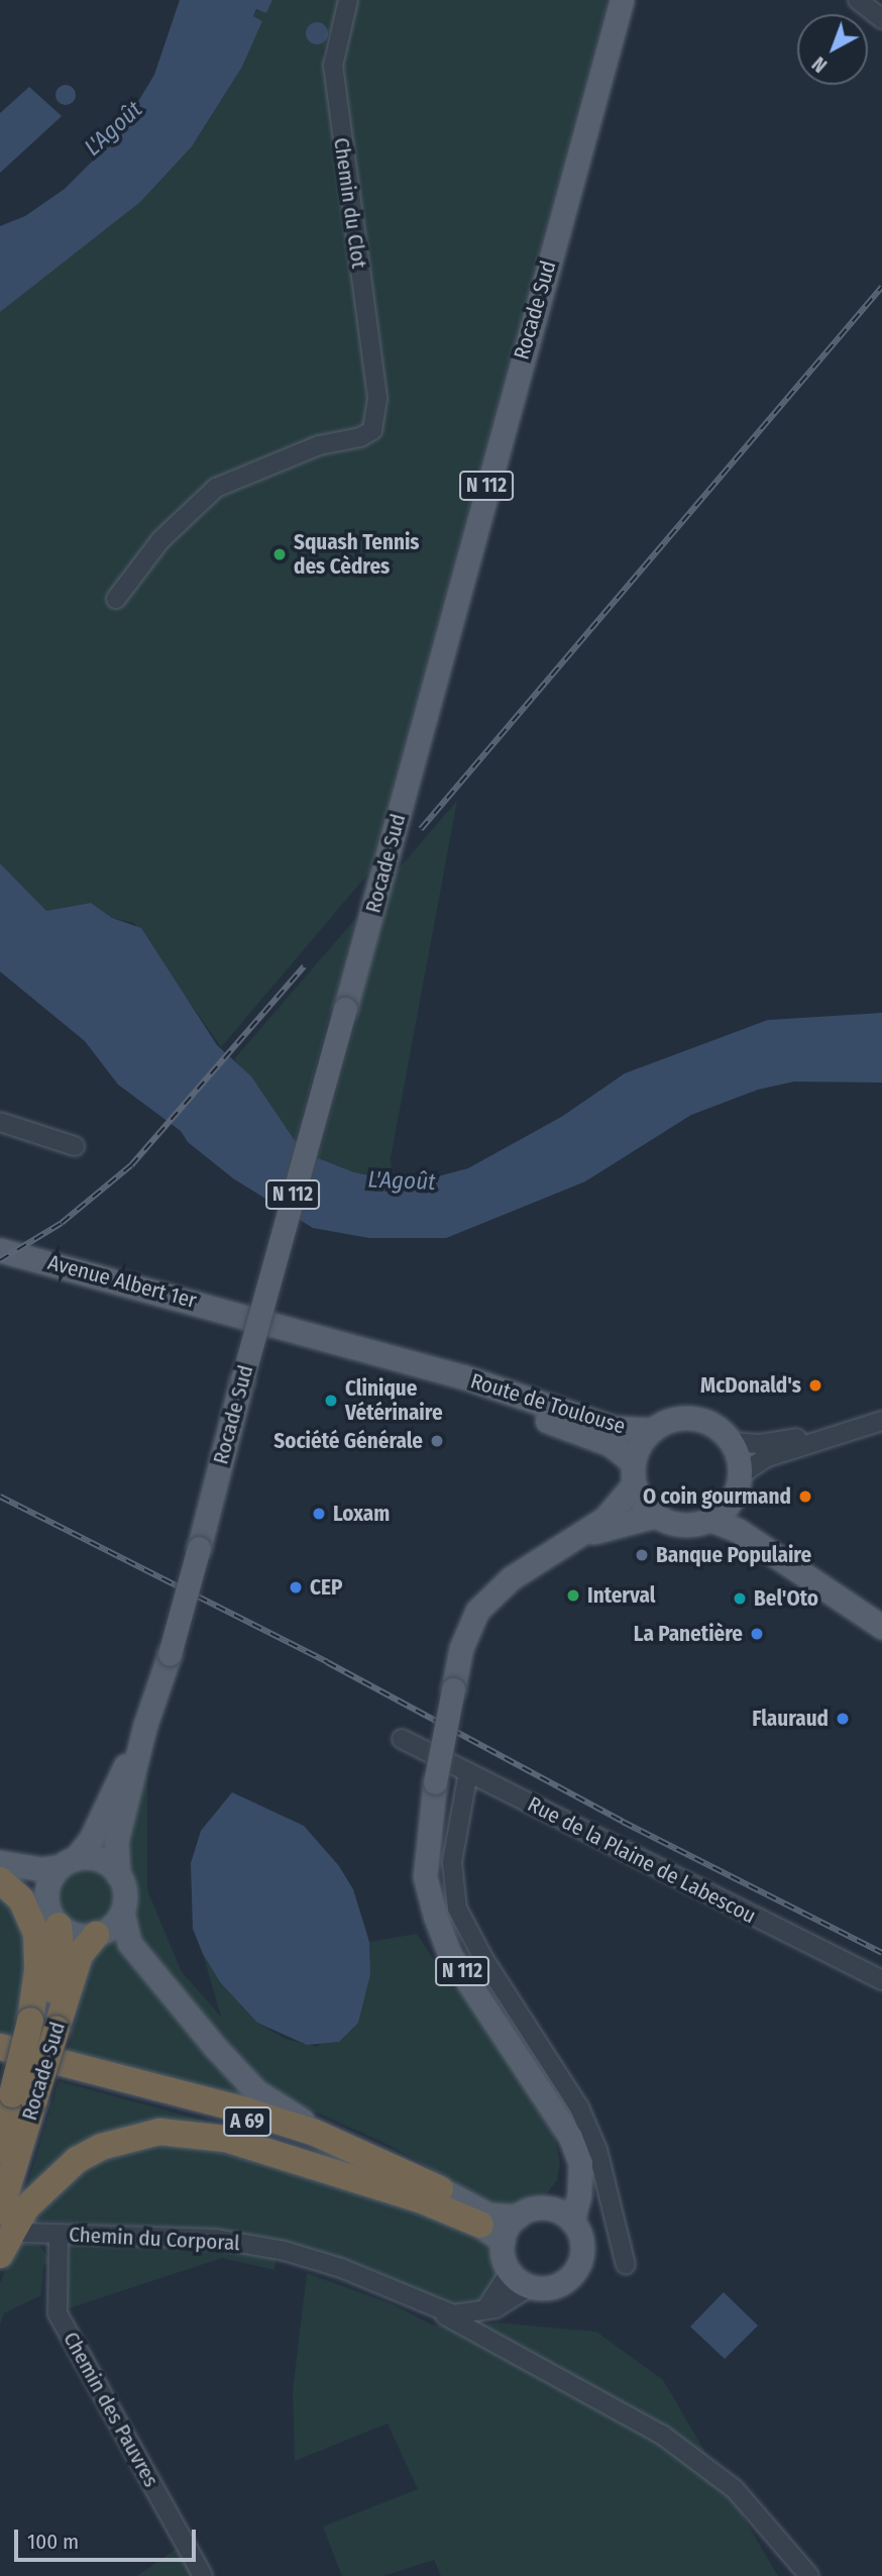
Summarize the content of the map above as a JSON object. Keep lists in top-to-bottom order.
{
  "streets": {
    "highway": ["Rocade Sud", "A 69"],
    "main road": ["N 112", "Avenue Albert 1er", "Route de Toulouse"],
    "street": [
      "Chemin du Clot",
      "Rue de la Plaine de Labescou",
      "Chemin du Corporal",
      "Chemin des Pauvres"
    ]
  },
  "crossings": [
    ["Rocade Sud", "A 69"],
    ["N 112", "Route de Toulouse"],
    ["N 112", "Chemin du Corporal"],
    ["Avenue Albert 1er", "Route de Toulouse"],
    ["Chemin du Corporal", "Chemin des Pauvres"]
  ],
  "water": ["L'Agoût"],
  "places": [
    "Squash Tennis des Cèdres",
    "McDonald's",
    "Clinique Vétérinaire",
    "Société Générale",
    "O coin gourmand",
    "Loxam",
    "Banque Populaire",
    "CEP",
    "Interval",
    "Bel'Oto",
    "La Panetière",
    "Flauraud"
  ],
  "scale_bar": "100 m",
  "north": "bottom left"
}
